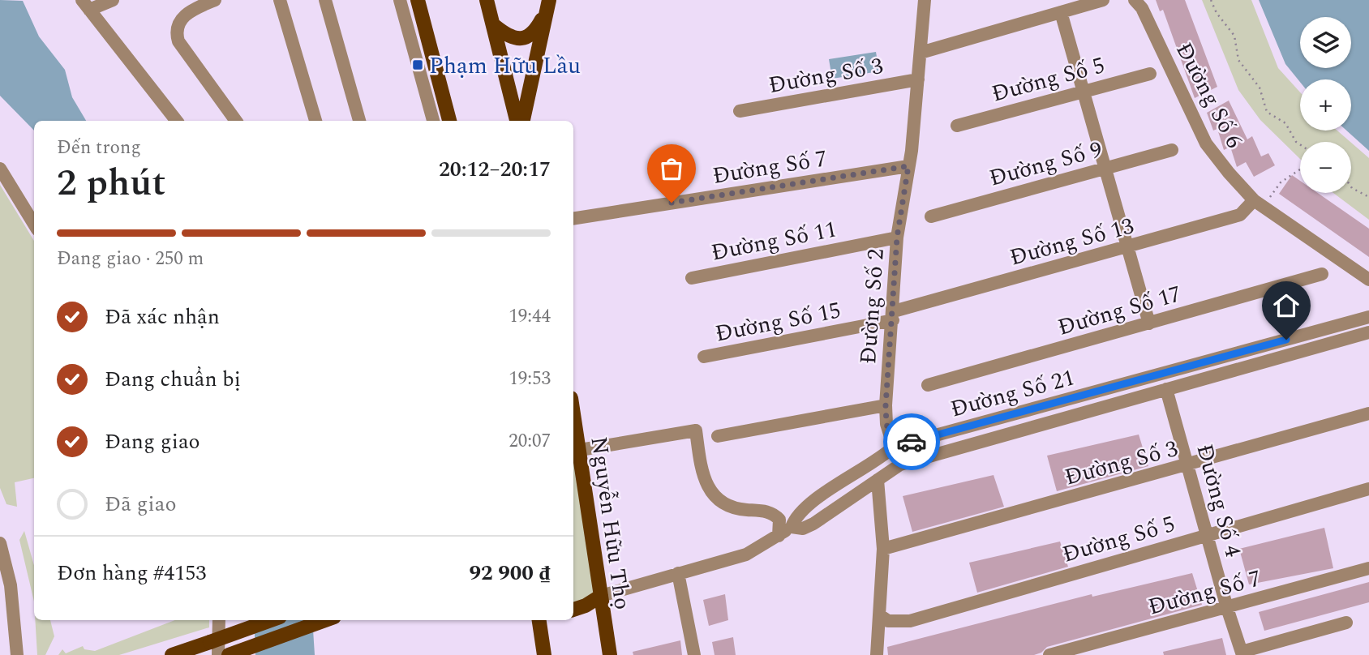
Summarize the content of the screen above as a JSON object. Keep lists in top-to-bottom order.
{
  "streets": {
    "main road": ["Nguyễn Hữu Thọ"],
    "street": [
      "Đường Số 3",
      "Đường Số 5",
      "Đường Số 6",
      "Đường Số 9",
      "Đường Số 7",
      "Đường Số 11",
      "Đường Số 13",
      "Đường Số 2",
      "Đường Số 17",
      "Đường Số 15",
      "Đường Số 21",
      "Đường Số 4"
    ]
  },
  "crossings": [
    ["Đường Số 3", "Đường Số 2"],
    ["Đường Số 3", "Đường Số 4"],
    ["Đường Số 5", "Đường Số 4"],
    ["Đường Số 6", "Đường Số 13"],
    ["Đường Số 7", "Đường Số 2"],
    ["Đường Số 7", "Đường Số 4"],
    ["Đường Số 11", "Đường Số 2"],
    ["Đường Số 13", "Đường Số 2"],
    ["Đường Số 13", "Đường Số 15"],
    ["Đường Số 2", "Đường Số 15"],
    ["Đường Số 2", "Đường Số 21"],
    ["Đường Số 21", "Đường Số 4"]
  ],
  "places": {
    "transit": ["Phạm Hữu Lầu"]
  },
  "page": {
    "map_buttons": ["+", "−"],
    "heading": ["2 phút", "Đến trong", "20:12–20:17"],
    "panel": ["Đơn hàng #4153", "92 900 ₫"],
    "bar": "Đang giao · 250 m",
    "list": [
      ["Đã xác nhận", "19:44"],
      ["Đang chuẩn bị", "19:53"],
      ["Đang giao", "20:07"],
      "Đã giao"
    ]
  }
}
